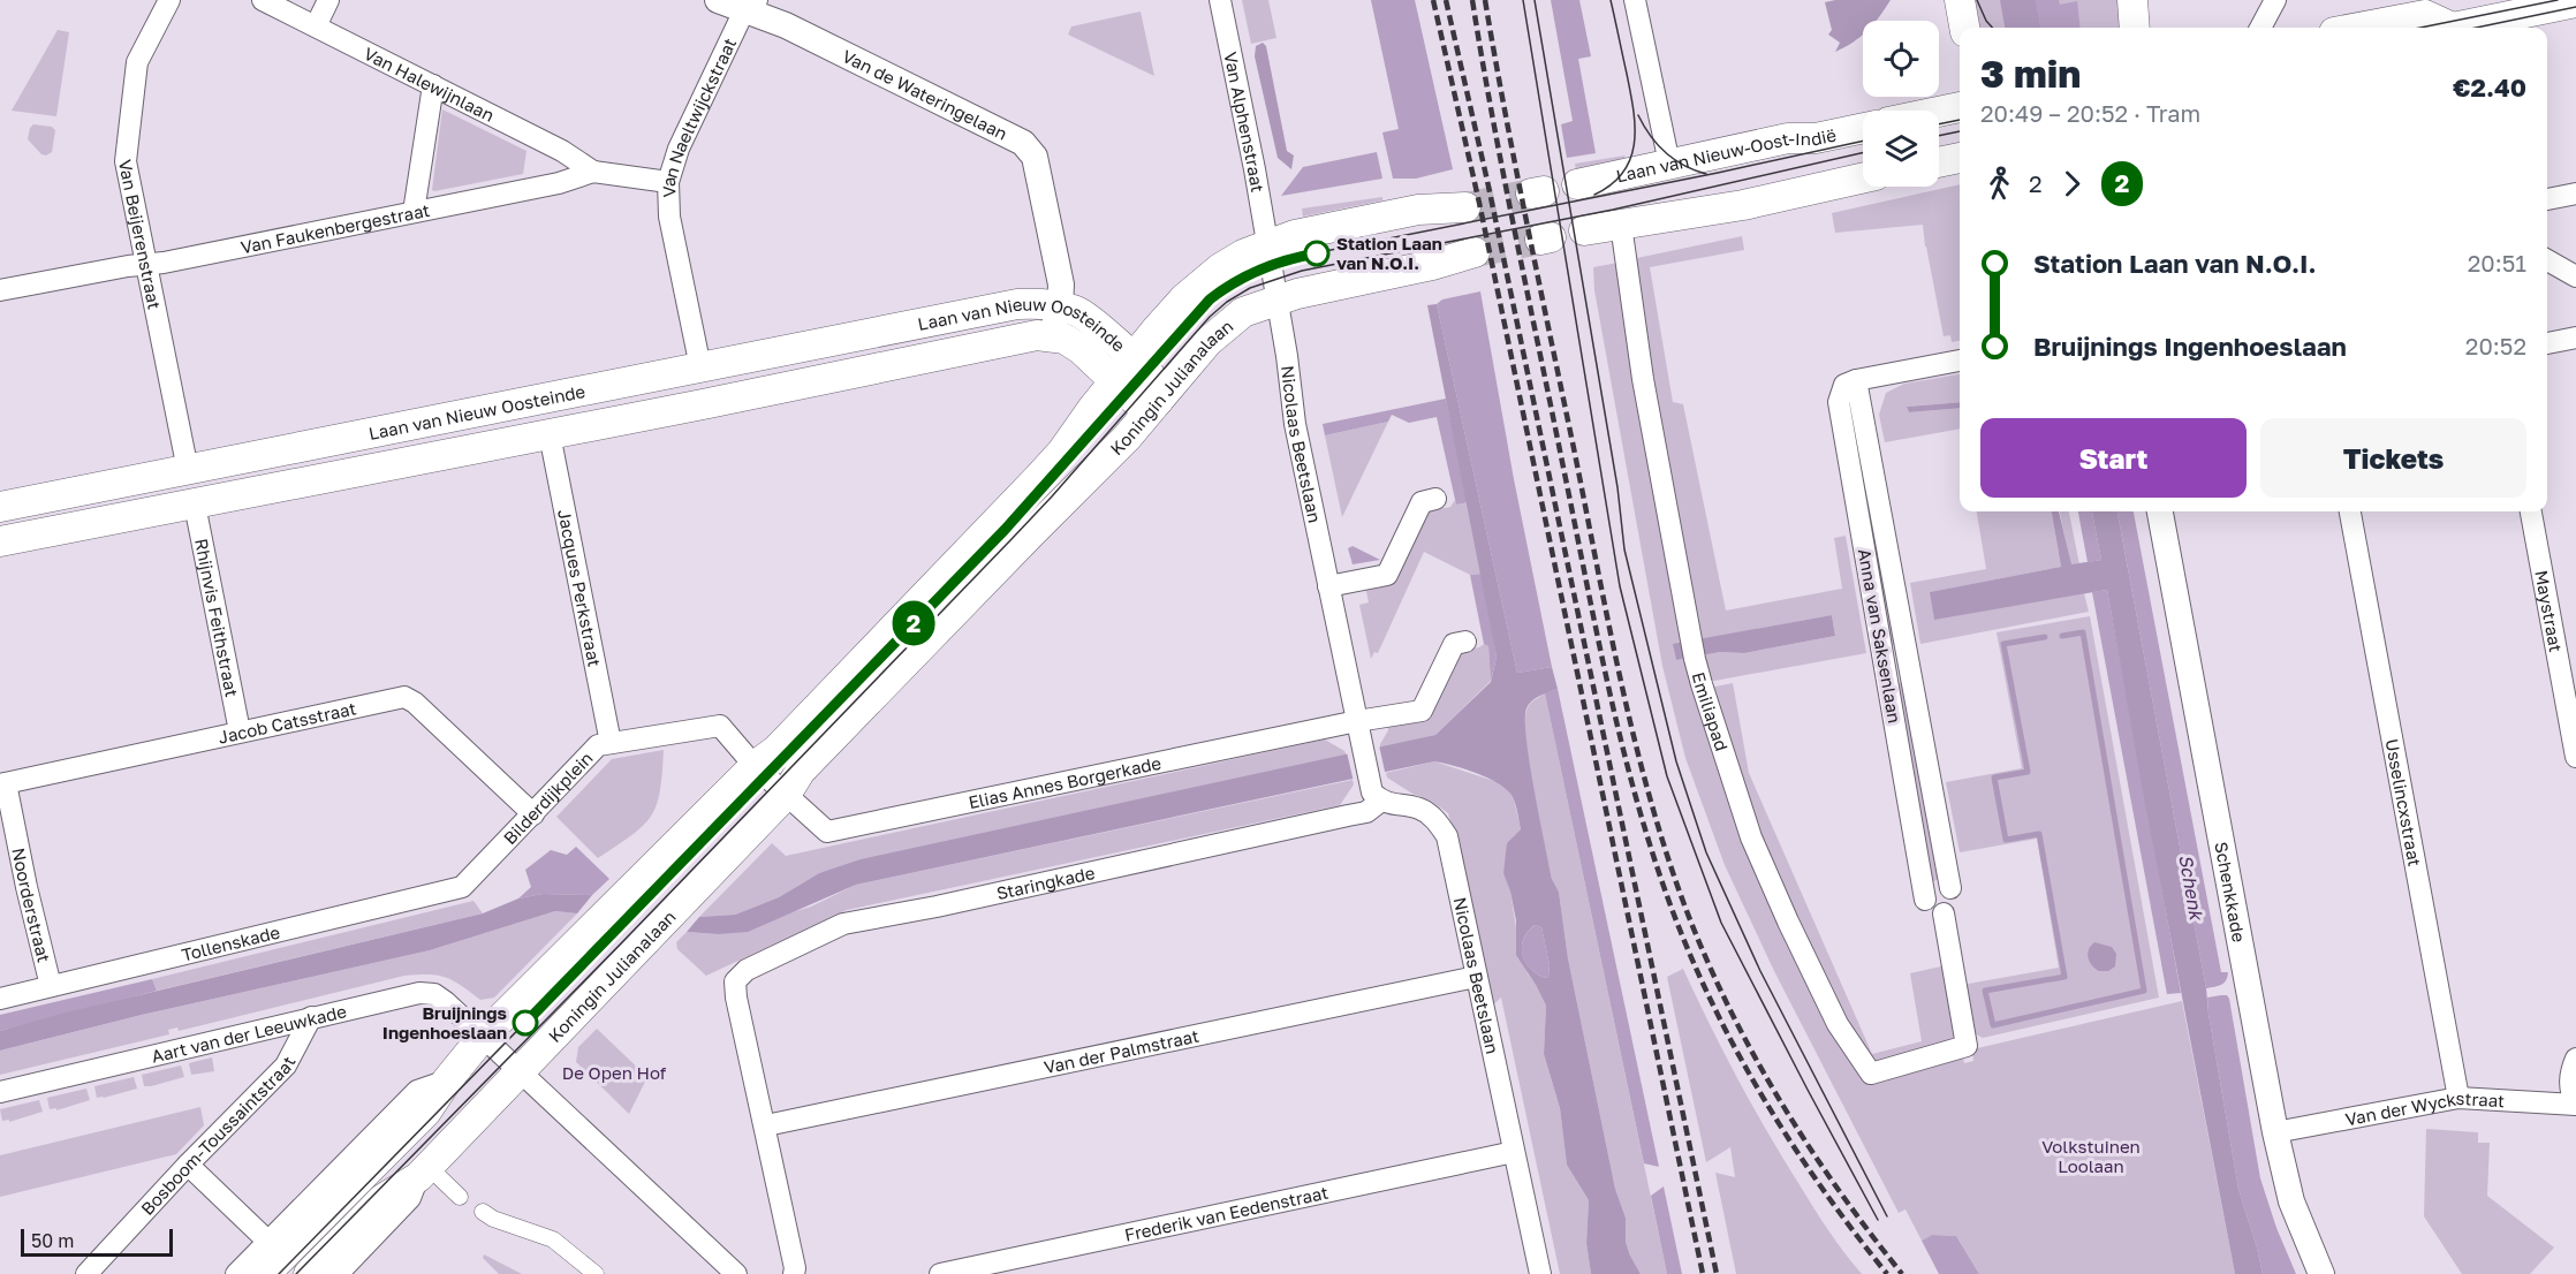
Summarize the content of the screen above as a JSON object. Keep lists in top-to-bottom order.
{
  "streets": {
    "main road": ["Laan van Nieuw-Oost-Indië", "Laan van Nieuw Oosteinde", "Koningin Julianalaan"],
    "street": [
      "Van Halewijnlaan",
      "Van de Wateringelaan",
      "Van Naeltwijckstraat",
      "Van Alphenstraat",
      "Van Faukenbergestraat",
      "Van Beijerenstraat",
      "Nicolaas Beetslaan",
      "Jacques Perkstraat",
      "Maystraat",
      "Rhijnvis Feithstraat",
      "Anna van Saksenlaan",
      "Emiliapad",
      "Jacob Catsstraat",
      "Elias Annes Borgerkade",
      "Bilderdijkplein",
      "Usselincxstraat",
      "Staringkade",
      "Schenkkade",
      "Noorderstraat",
      "Tollenskade",
      "Aart van der Leeuwkade",
      "Van der Palmstraat",
      "Van der Wyckstraat",
      "Bosboom-Toussaintstraat",
      "Frederik van Eedenstraat"
    ]
  },
  "crossings": [
    ["Van Halewijnlaan", "Van Faukenbergestraat"],
    ["Van de Wateringelaan", "Van Naeltwijckstraat"],
    ["Van de Wateringelaan", "Laan van Nieuw Oosteinde"],
    ["Van Naeltwijckstraat", "Van Faukenbergestraat"],
    ["Van Naeltwijckstraat", "Laan van Nieuw Oosteinde"],
    ["Van Alphenstraat", "Koningin Julianalaan"],
    ["Van Alphenstraat", "Nicolaas Beetslaan"],
    ["Van Faukenbergestraat", "Van Beijerenstraat"],
    ["Van Beijerenstraat", "Laan van Nieuw Oosteinde"],
    ["Laan van Nieuw Oosteinde", "Koningin Julianalaan"],
    ["Laan van Nieuw Oosteinde", "Jacques Perkstraat"],
    ["Laan van Nieuw Oosteinde", "Rhijnvis Feithstraat"],
    ["Koningin Julianalaan", "Nicolaas Beetslaan"],
    ["Koningin Julianalaan", "Elias Annes Borgerkade"],
    ["Nicolaas Beetslaan", "Elias Annes Borgerkade"],
    ["Nicolaas Beetslaan", "Staringkade"],
    ["Nicolaas Beetslaan", "Van der Palmstraat"],
    ["Nicolaas Beetslaan", "Frederik van Eedenstraat"],
    ["Jacques Perkstraat", "Bilderdijkplein"],
    ["Rhijnvis Feithstraat", "Jacob Catsstraat"],
    ["Anna van Saksenlaan", "Emiliapad"],
    ["Jacob Catsstraat", "Bilderdijkplein"],
    ["Jacob Catsstraat", "Noorderstraat"],
    ["Bilderdijkplein", "Tollenskade"],
    ["Usselincxstraat", "Van der Wyckstraat"],
    ["Staringkade", "Van der Palmstraat"],
    ["Schenkkade", "Van der Wyckstraat"],
    ["Noorderstraat", "Tollenskade"],
    ["Aart van der Leeuwkade", "Bosboom-Toussaintstraat"]
  ],
  "water": ["Schenk"],
  "parks": ["De Open Hof", "Volkstuinen Loolaan"],
  "places": ["Station Laan van N.O.I.", "Bruijnings Ingenhoeslaan"],
  "lines": ["tram line 2"],
  "scale_bar": "50 m",
  "page": {
    "on_map": "2",
    "heading": ["3 min", "20:49 – 20:52 · Tram", "€2.40"],
    "legs": ["2", "2"],
    "list": [
      {
        "name": "Station Laan van N.O.I.",
        "value": "20:51"
      },
      {
        "name": "Bruijnings Ingenhoeslaan",
        "value": "20:52"
      }
    ],
    "buttons": ["Start", "Tickets"],
    "scale": "50 m"
  }
}
